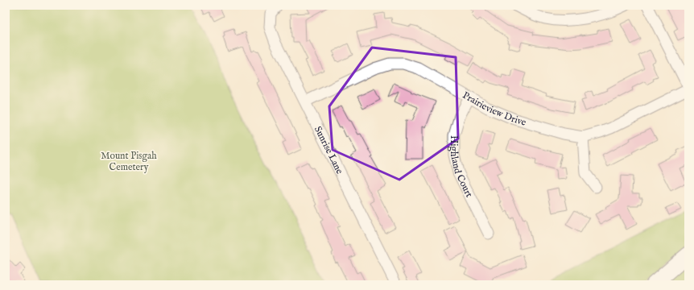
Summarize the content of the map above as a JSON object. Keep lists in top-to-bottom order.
{
  "streets": {
    "street": ["Prairieview Drive", "Sunrise Lane", "Highland Court"]
  },
  "crossings": [
    ["Prairieview Drive", "Sunrise Lane"],
    ["Prairieview Drive", "Highland Court"]
  ],
  "parks": ["Mount Pisgah Cemetery"]
}
